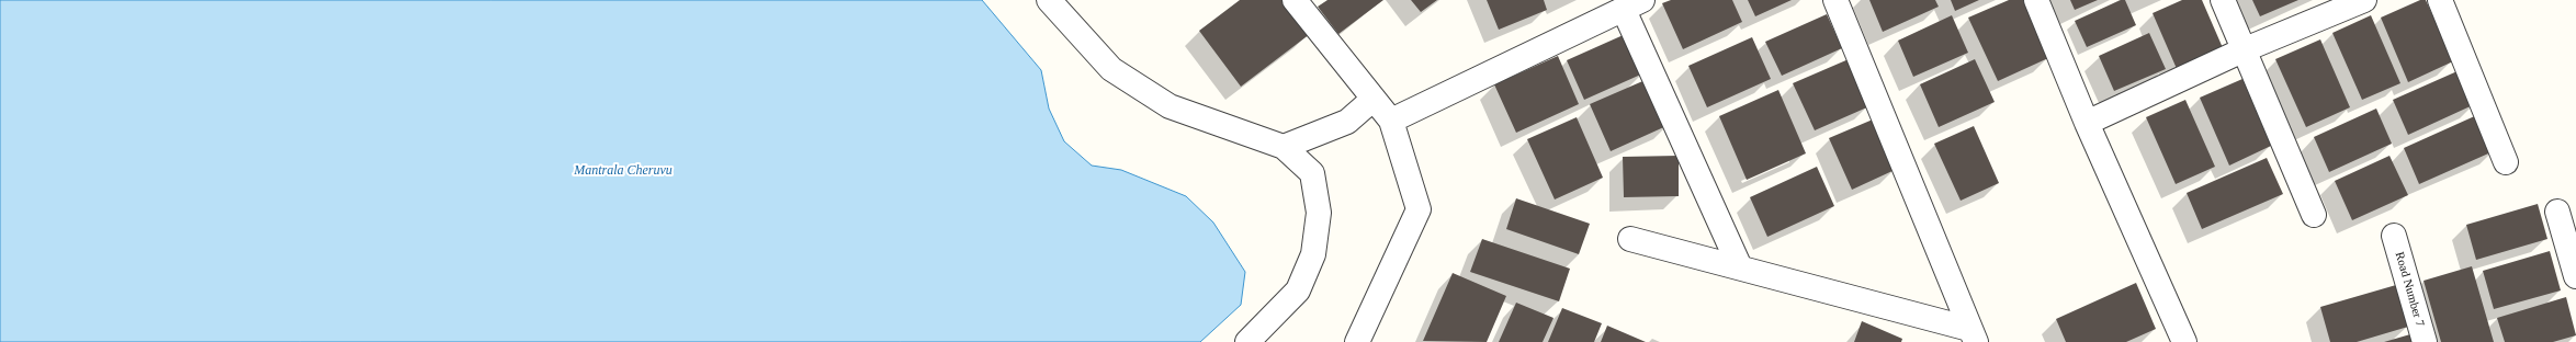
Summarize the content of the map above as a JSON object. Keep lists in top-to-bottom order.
{
  "streets": {
    "street": ["Road Number 7"]
  },
  "water": ["Mantrala Cheruvu"]
}
